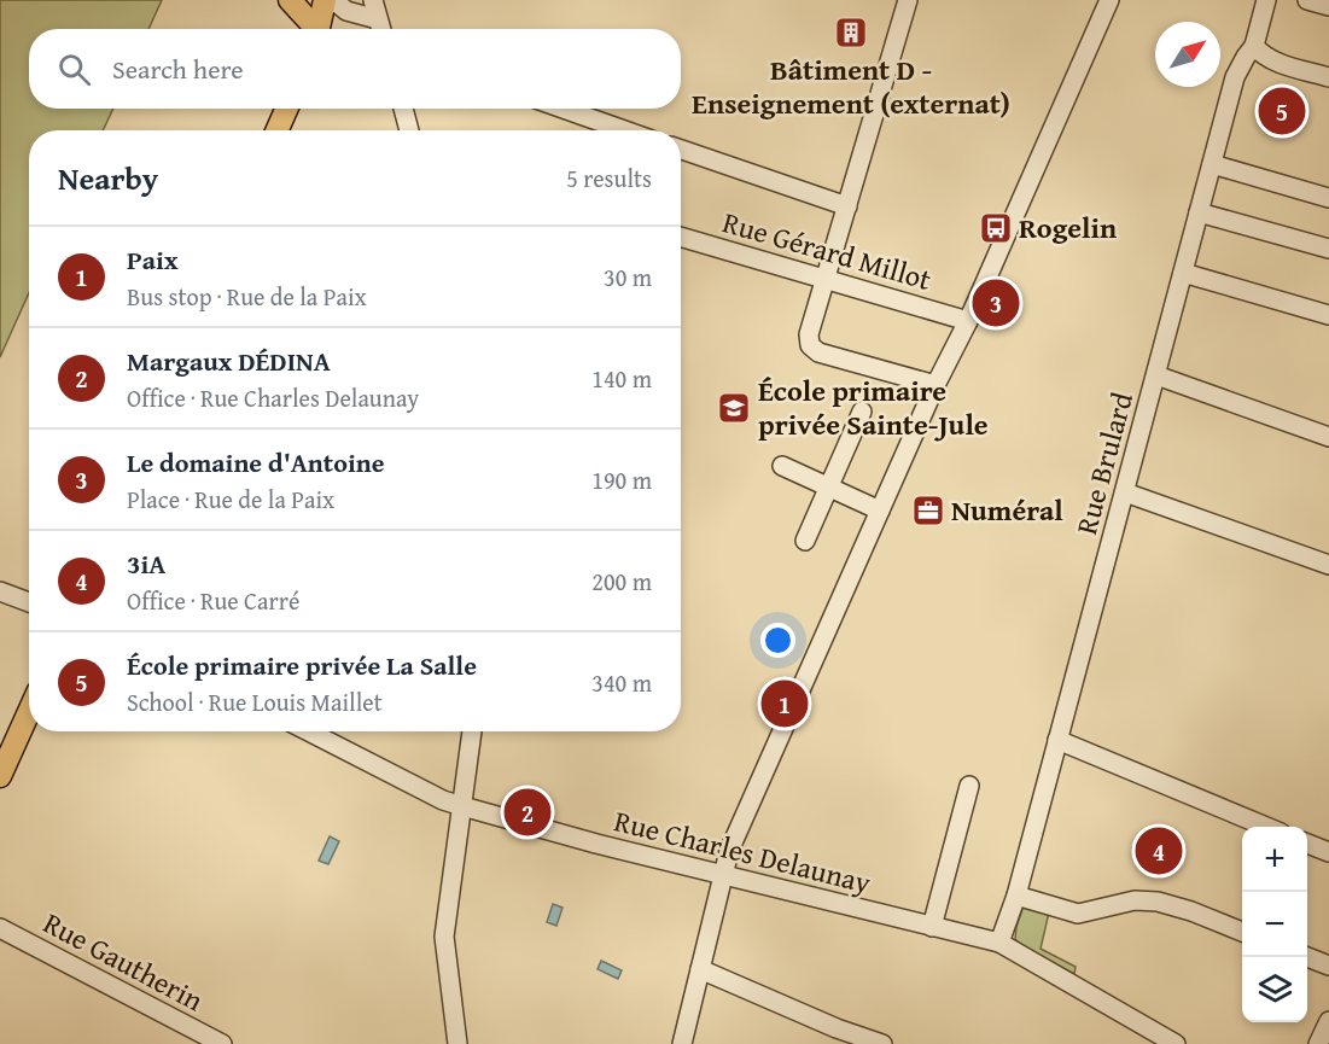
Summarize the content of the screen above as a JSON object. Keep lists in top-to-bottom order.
{
  "streets": {
    "street": [
      "Rue Gérard Millot",
      "Rue Brulard",
      "Rue Charles Delaunay",
      "Rue Gautherin"
    ]
  },
  "crossings": [
    ["Rue Brulard", "Rue Charles Delaunay"]
  ],
  "places": {
    "building": ["Bâtiment D - Enseignement (externat)"],
    "bus stop": ["Rogelin"],
    "school or university": ["École primaire privée Sainte-Jule"],
    "office": ["Numéral"]
  },
  "north": "top right",
  "page": {
    "search": "Search here",
    "pins": [
      "5",
      "3",
      "1",
      "2",
      "4"
    ],
    "heading": ["Nearby", "5 results"],
    "list": [
      {
        "mark": "1",
        "name": "Paix",
        "note": "Bus stop · Rue de la Paix",
        "value": "30 m"
      },
      {
        "mark": "2",
        "name": "Margaux DÉDINA",
        "note": "Office · Rue Charles Delaunay",
        "value": "140 m"
      },
      {
        "mark": "3",
        "name": "Le domaine d'Antoine",
        "note": "Place · Rue de la Paix",
        "value": "190 m"
      },
      {
        "mark": "4",
        "name": "3iA",
        "note": "Office · Rue Carré",
        "value": "200 m"
      },
      {
        "mark": "5",
        "name": "École primaire privée La Salle",
        "note": "School · Rue Louis Maillet",
        "value": "340 m"
      }
    ],
    "map_buttons": ["+", "−"]
  }
}
